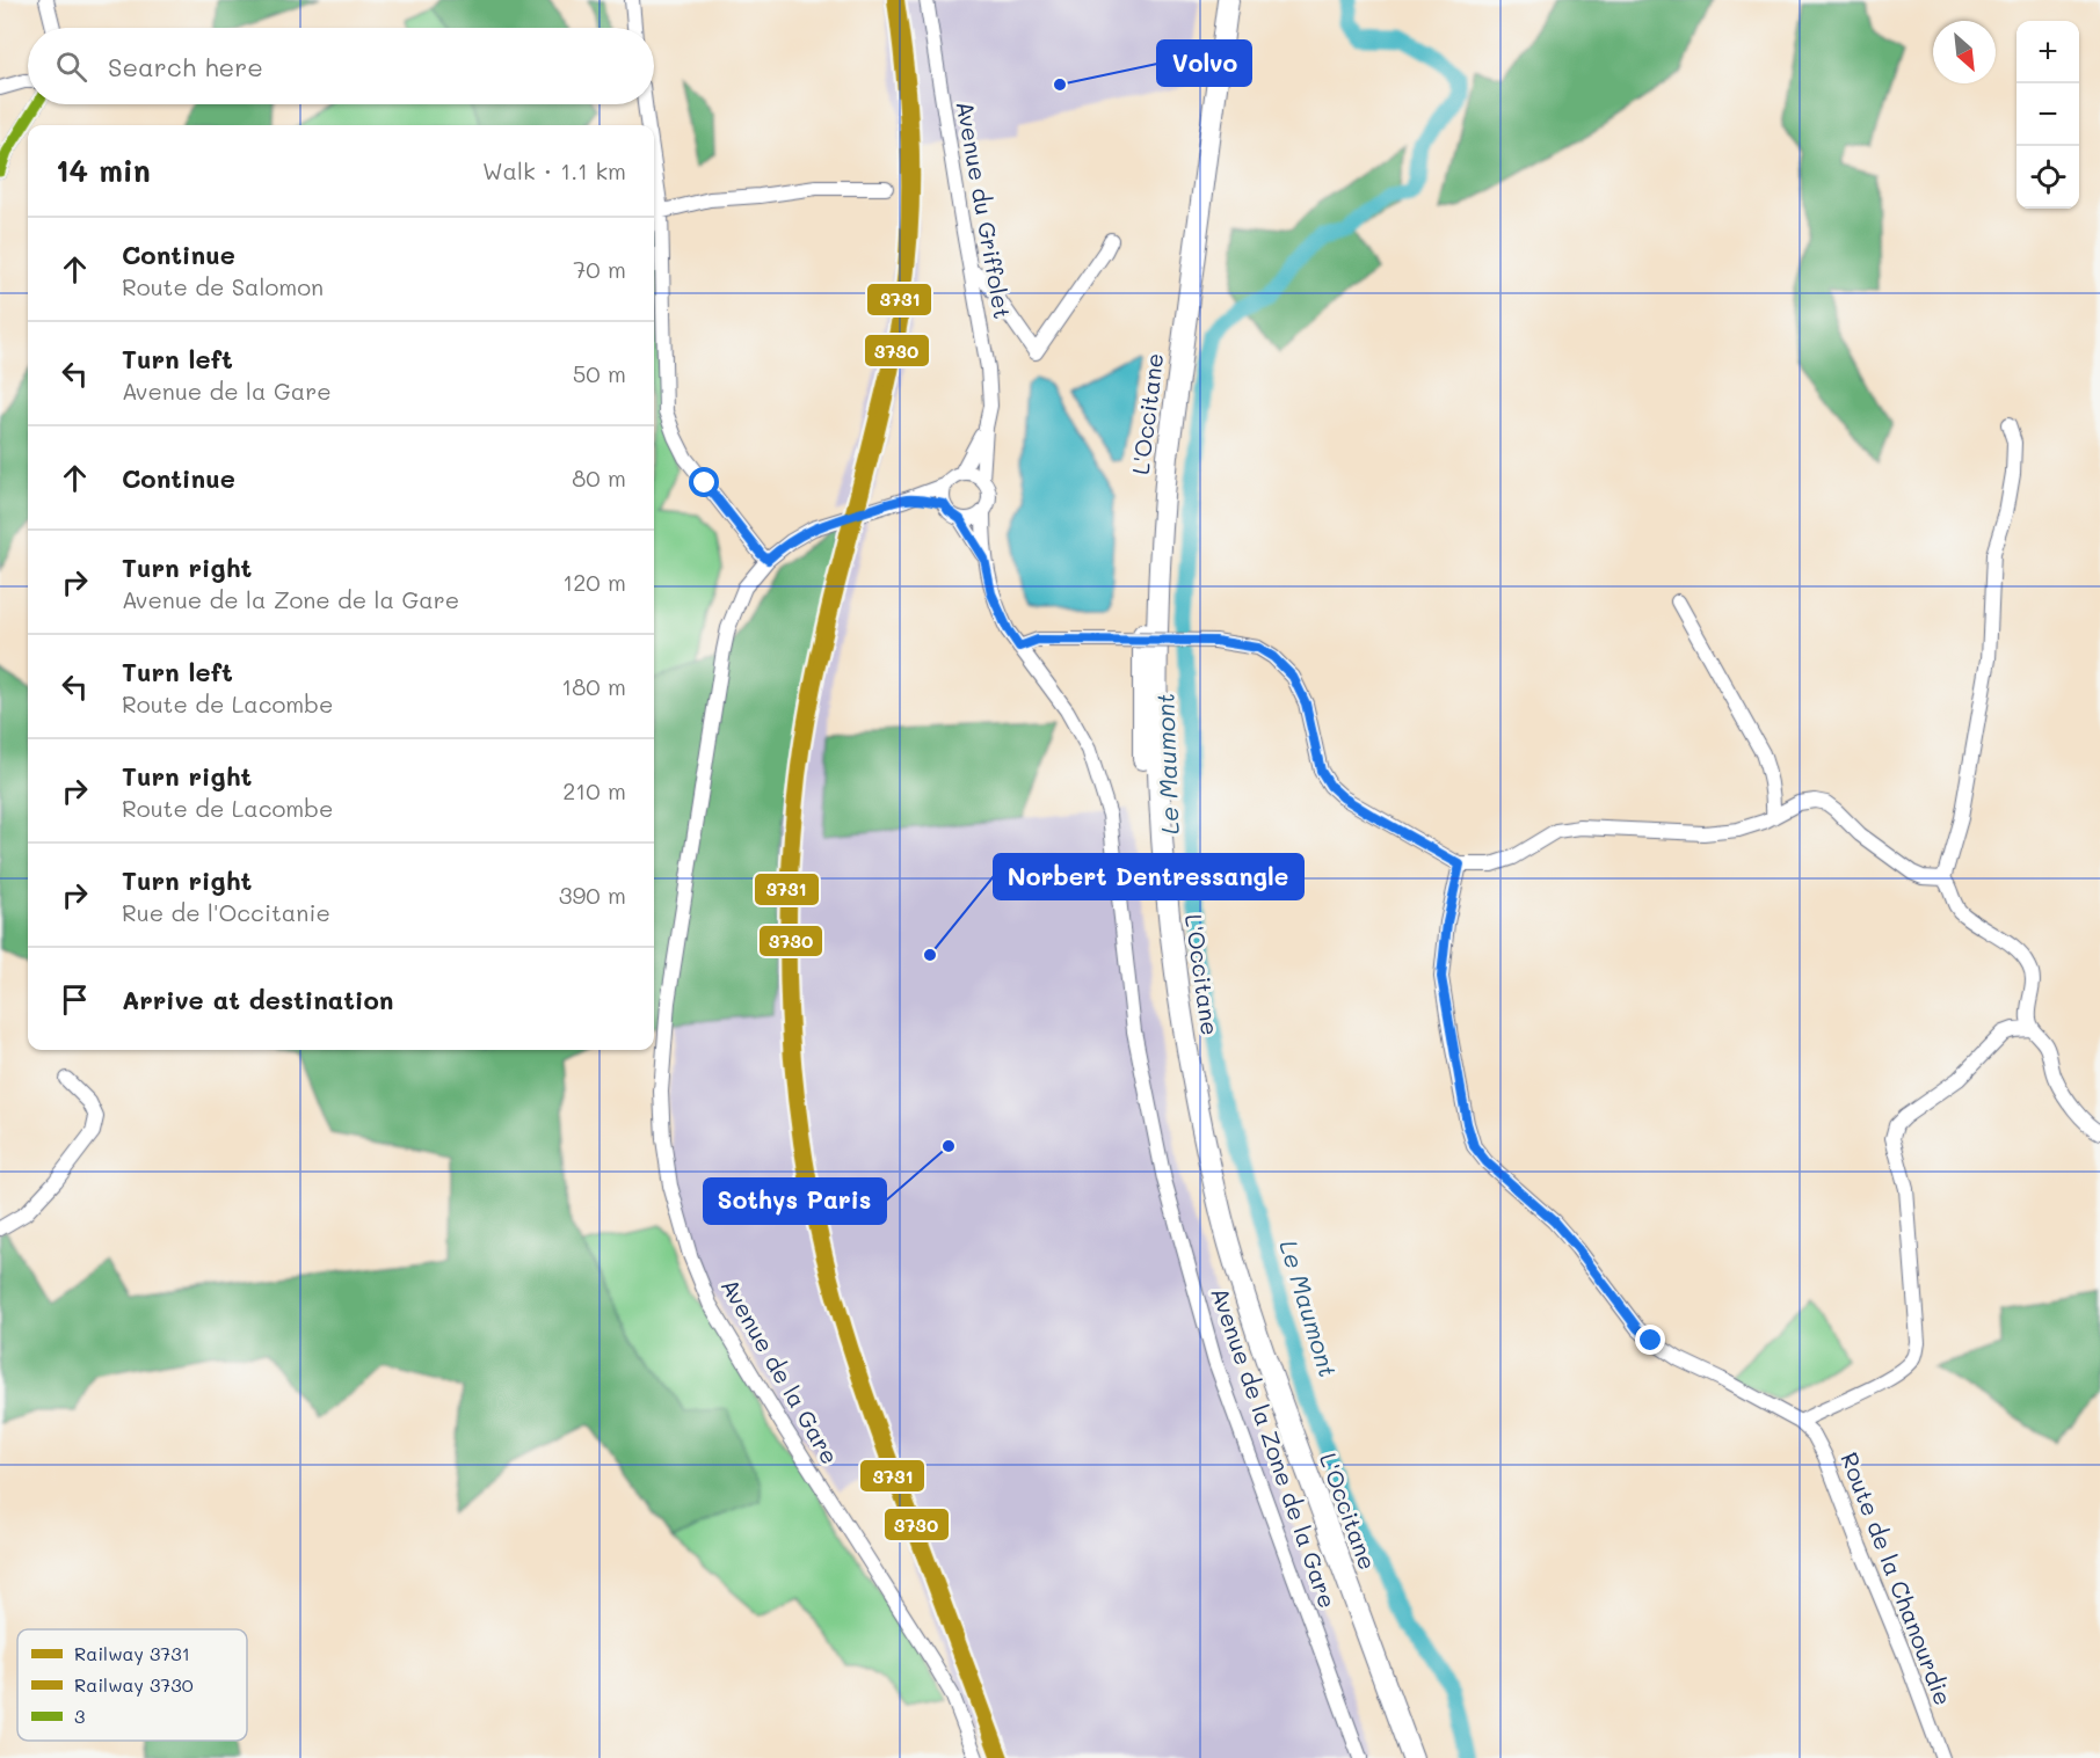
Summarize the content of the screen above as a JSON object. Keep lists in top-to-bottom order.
{
  "streets": {
    "highway": ["L'Occitane"],
    "street": [
      "Avenue du Griffolet",
      "Avenue de la Gare",
      "Avenue de la Zone de la Gare",
      "Route de la Chanourdie"
    ]
  },
  "crossings": [
    ["Avenue de la Gare", "Avenue de la Zone de la Gare"]
  ],
  "water": ["Le Maumont"],
  "places": ["Volvo", "Norbert Dentressangle", "Sothys Paris"],
  "lines": ["rail line 3731", "rail line 3730", "transit line 3"],
  "legend": ["Railway 3731", "Railway 3730", "3"],
  "north": "bottom right",
  "page": {
    "map_buttons": ["+", "−"],
    "search": "Search here",
    "heading": ["14 min", "Walk · 1.1 km"],
    "list": [
      ["Continue", "Route de Salomon", "70 m"],
      ["Turn left", "Avenue de la Gare", "50 m"],
      ["Continue", "80 m"],
      ["Turn right", "Avenue de la Zone de la Gare", "120 m"],
      ["Turn left", "Route de Lacombe", "180 m"],
      ["Turn right", "Route de Lacombe", "210 m"],
      ["Turn right", "Rue de l'Occitanie", "390 m"],
      "Arrive at destination"
    ]
  }
}
